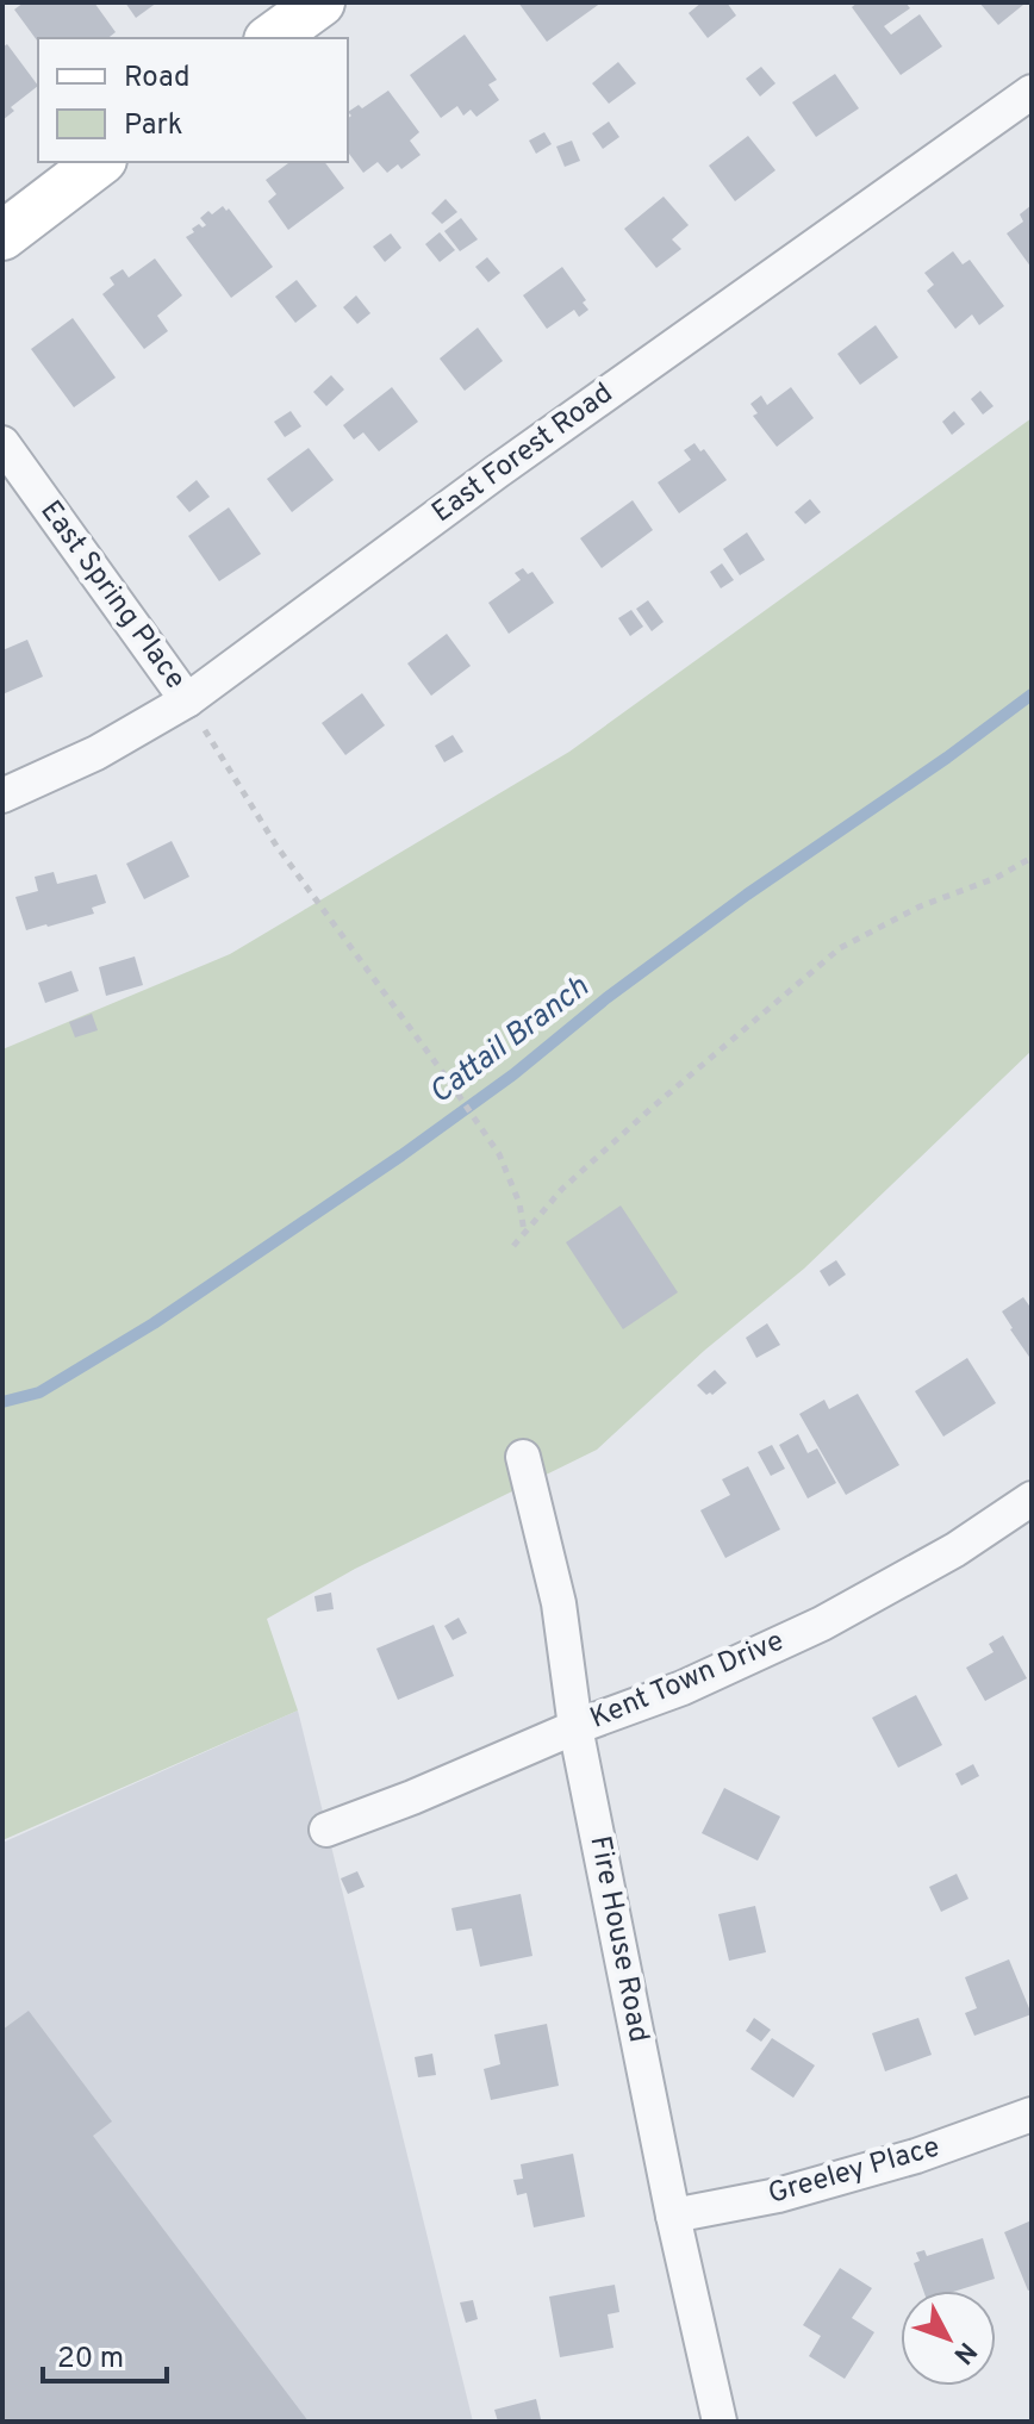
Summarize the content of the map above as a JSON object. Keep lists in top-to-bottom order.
{
  "streets": {
    "street": [
      "East Forest Road",
      "East Spring Place",
      "Kent Town Drive",
      "Fire House Road",
      "Greeley Place"
    ]
  },
  "crossings": [
    ["East Forest Road", "East Spring Place"],
    ["Kent Town Drive", "Fire House Road"],
    ["Fire House Road", "Greeley Place"]
  ],
  "water": ["Cattail Branch"],
  "legend": ["Road", "Park"],
  "scale_bar": "20 m",
  "north": "bottom right"
}
